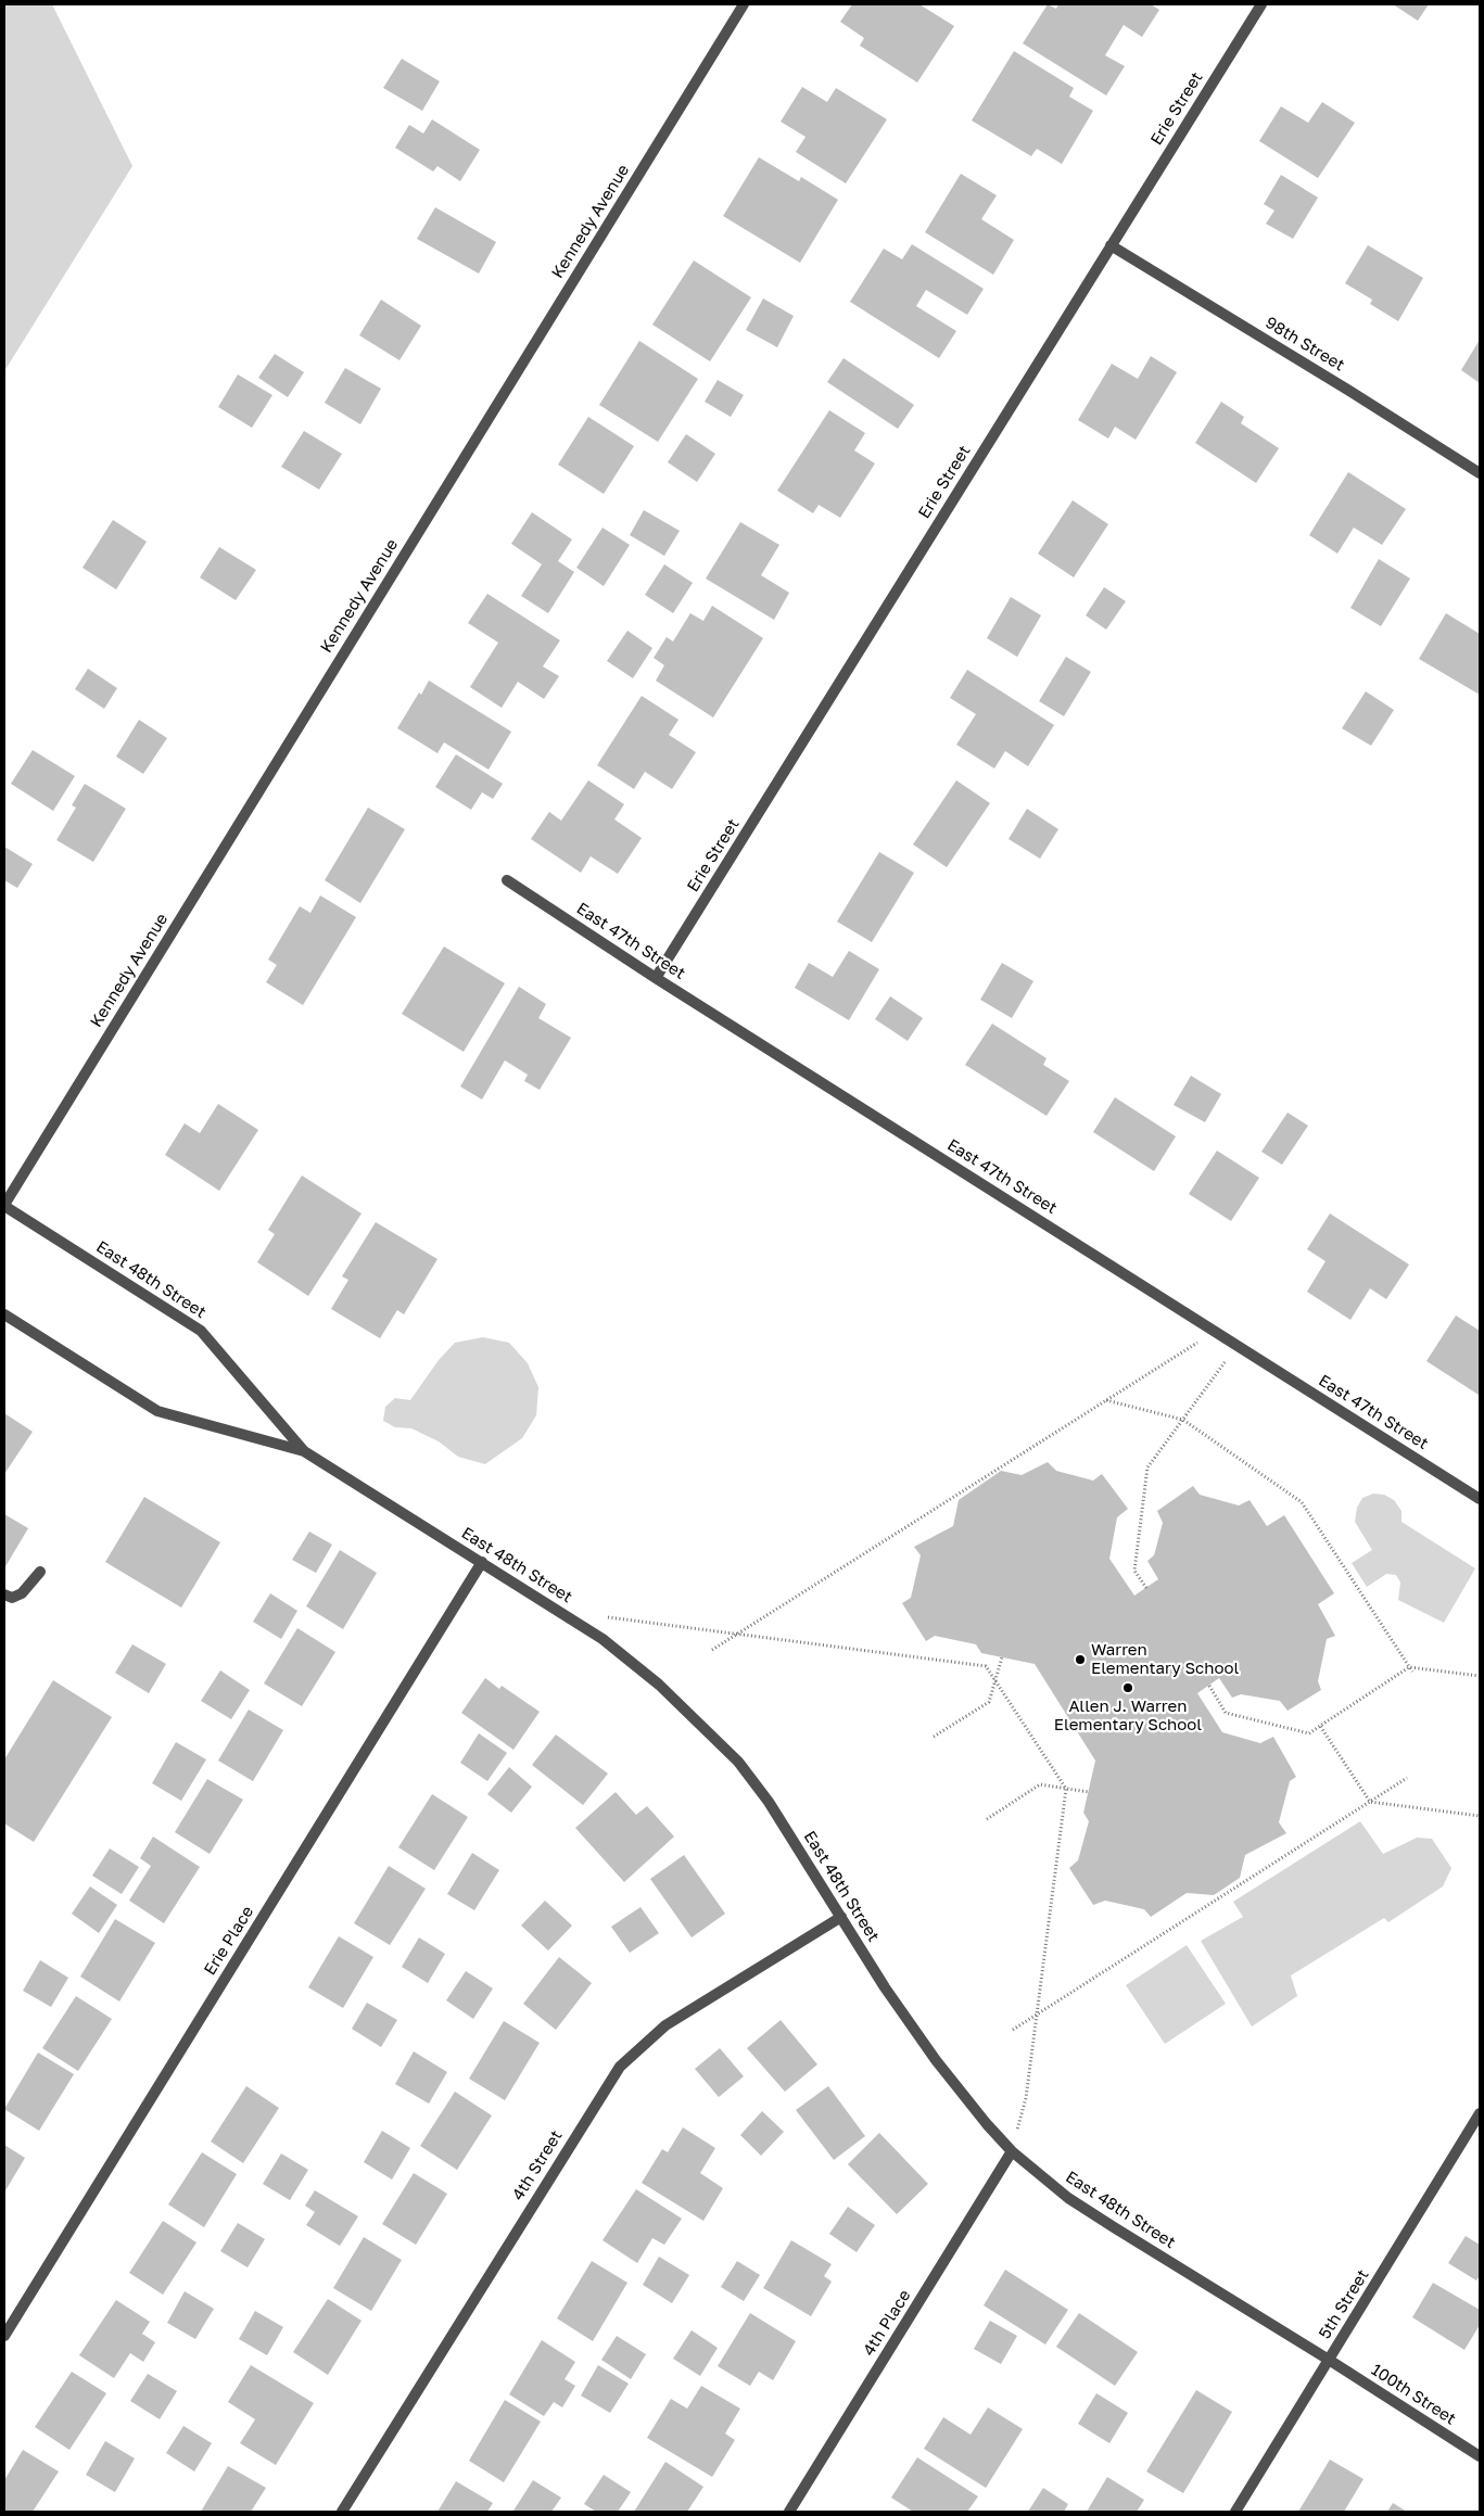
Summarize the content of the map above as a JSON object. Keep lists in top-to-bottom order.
{
  "streets": {
    "street": [
      "Erie Street",
      "Kennedy Avenue",
      "98th Street",
      "East 47th Street",
      "East 48th Street",
      "Erie Place",
      "4th Street",
      "5th Street",
      "4th Place",
      "100th Street"
    ]
  },
  "crossings": [
    ["Erie Street", "98th Street"],
    ["Erie Street", "East 47th Street"],
    ["Kennedy Avenue", "East 48th Street"],
    ["East 48th Street", "Erie Place"],
    ["East 48th Street", "4th Street"],
    ["East 48th Street", "5th Street"],
    ["East 48th Street", "4th Place"],
    ["East 48th Street", "100th Street"],
    ["5th Street", "100th Street"]
  ],
  "places": ["Warren Elementary School", "Allen J. Warren Elementary School"]
}
